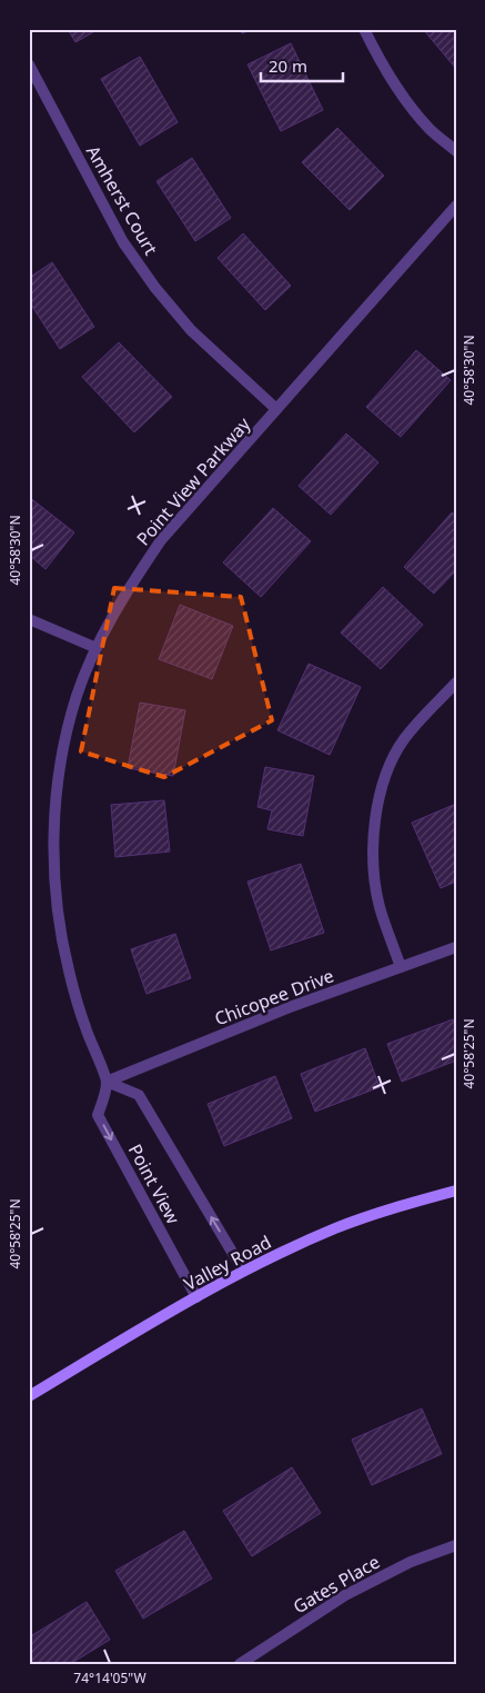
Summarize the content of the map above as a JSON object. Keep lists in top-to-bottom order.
{
  "streets": {
    "main road": ["Valley Road"],
    "street": [
      "Amherst Court",
      "Point View Parkway",
      "Chicopee Drive",
      "Point View",
      "Gates Place"
    ]
  },
  "crossings": [
    ["Amherst Court", "Point View Parkway"],
    ["Point View Parkway", "Chicopee Drive"],
    ["Point View Parkway", "Point View"],
    ["Chicopee Drive", "Point View"],
    ["Point View", "Valley Road"]
  ],
  "scale_bar": "20 m",
  "coordinates": ["40°58'30\"N", "40°58'25\"N", "74°14'05\"W"]
}
